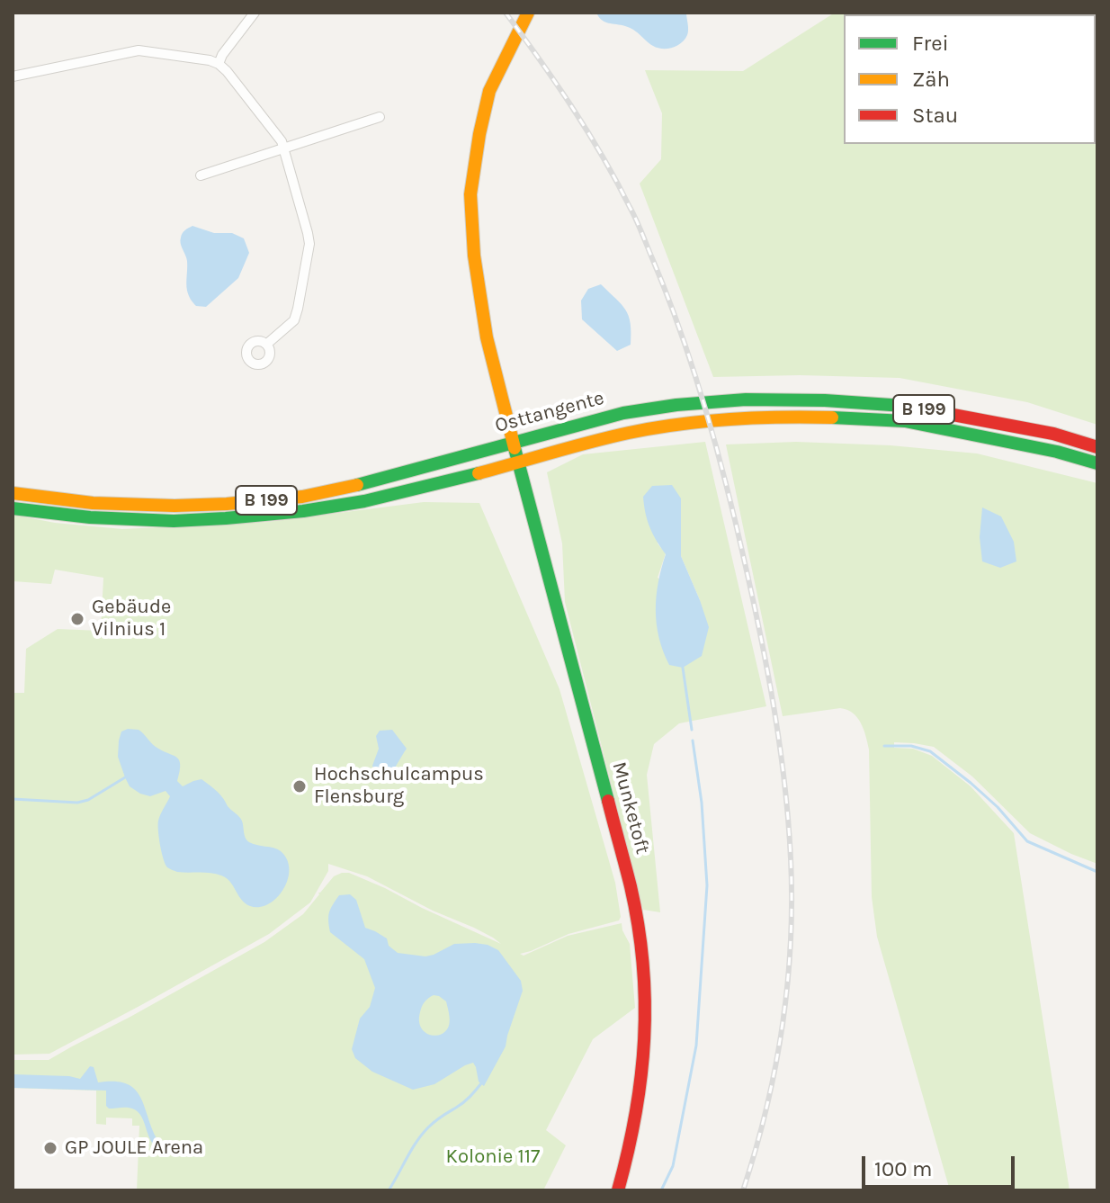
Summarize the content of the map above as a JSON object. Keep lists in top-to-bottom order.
{
  "streets": {
    "main road": ["B 199", "Osttangente", "Munketoft"]
  },
  "crossings": [
    ["Osttangente", "Munketoft"]
  ],
  "parks": ["Kolonie 117"],
  "places": ["Gebäude Vilnius 1", "Hochschulcampus Flensburg", "GP JOULE Arena"],
  "legend": ["Frei", "Zäh", "Stau"],
  "scale_bar": "100 m"
}
